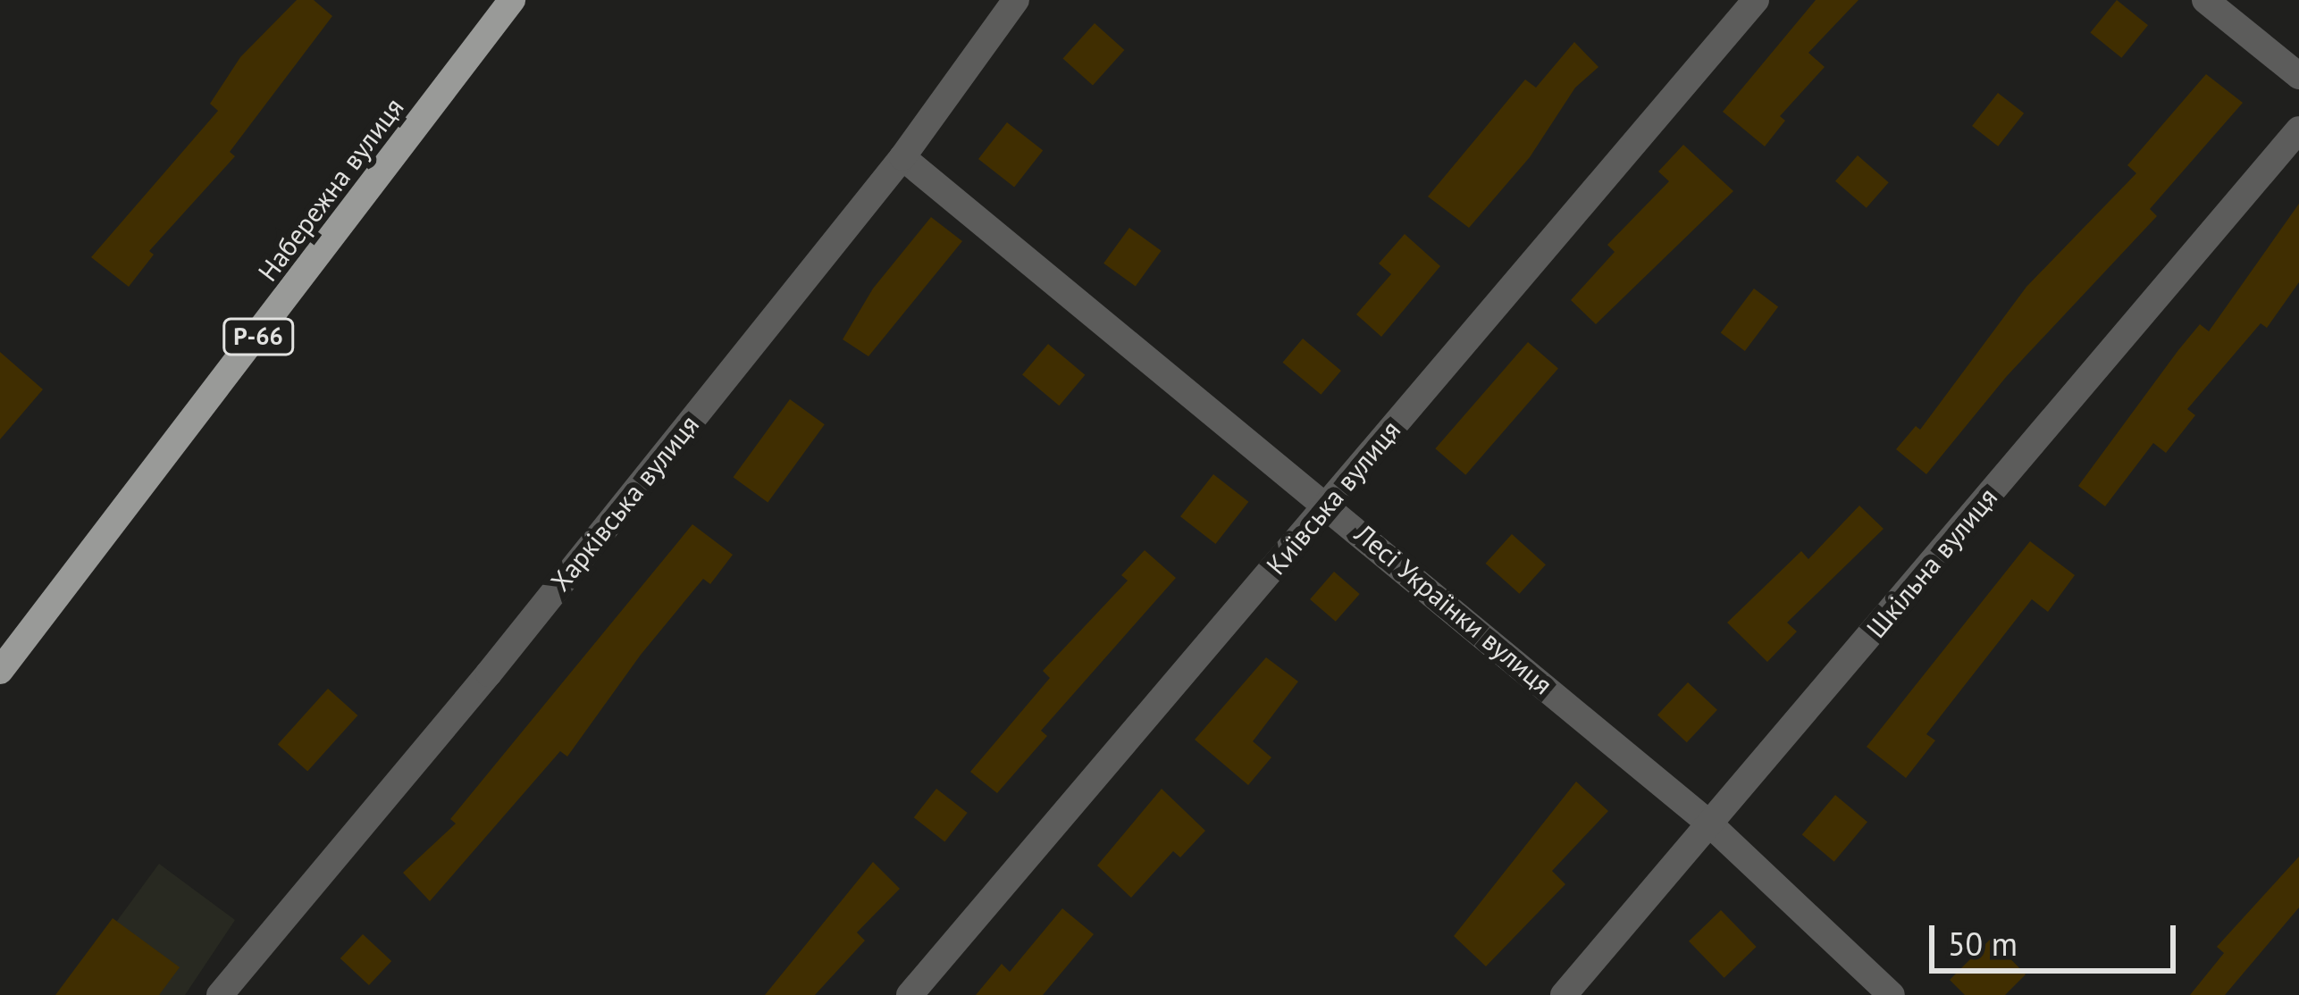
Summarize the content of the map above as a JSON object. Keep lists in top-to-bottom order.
{
  "streets": {
    "main road": ["Набережна вулиця", "Р-66"],
    "street": [
      "Київська вулиця",
      "Харківська вулиця",
      "Шкільна вулиця",
      "Лесі Українки вулиця"
    ]
  },
  "crossings": [
    ["Київська вулиця", "Лесі Українки вулиця"],
    ["Харківська вулиця", "Лесі Українки вулиця"],
    ["Шкільна вулиця", "Лесі Українки вулиця"]
  ],
  "scale_bar": "50 m"
}
